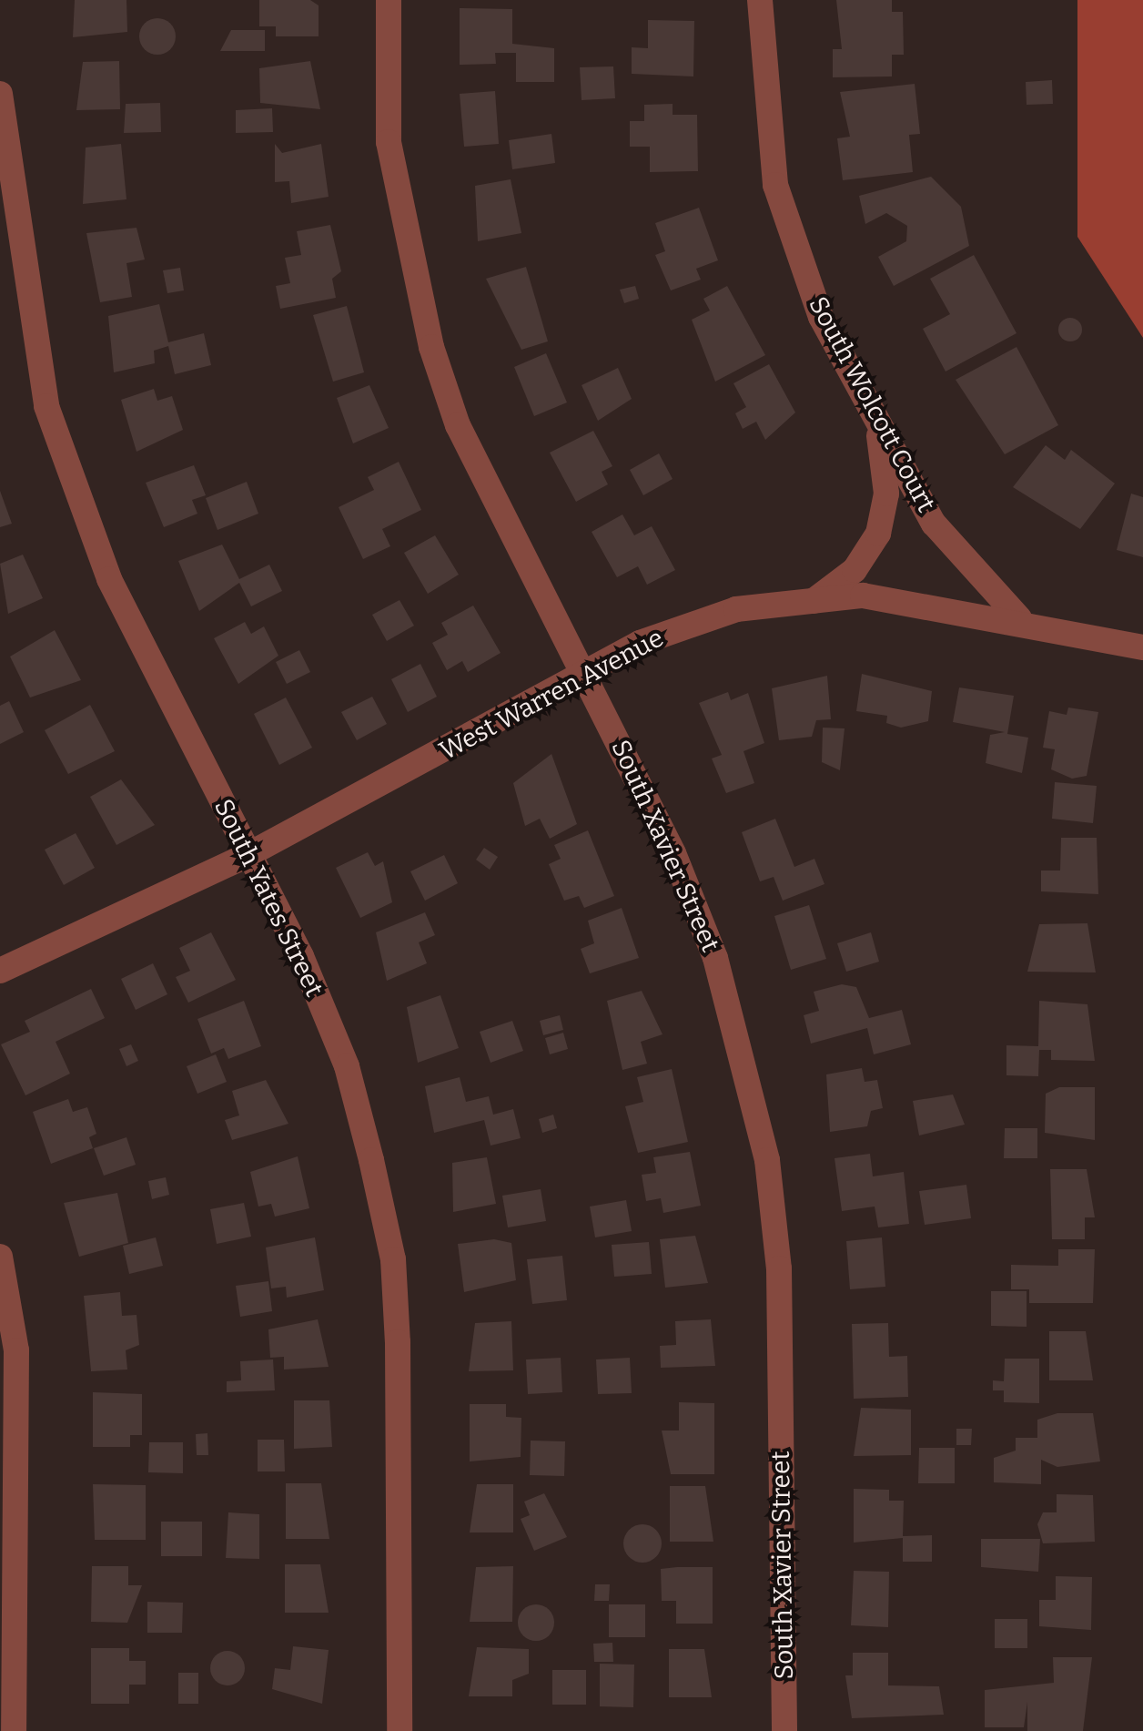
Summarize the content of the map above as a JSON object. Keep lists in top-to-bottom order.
{
  "streets": {
    "street": [
      "South Wolcott Court",
      "West Warren Avenue",
      "South Xavier Street",
      "South Yates Street"
    ]
  },
  "crossings": [
    ["South Wolcott Court", "West Warren Avenue"],
    ["West Warren Avenue", "South Xavier Street"],
    ["West Warren Avenue", "South Yates Street"]
  ]
}
